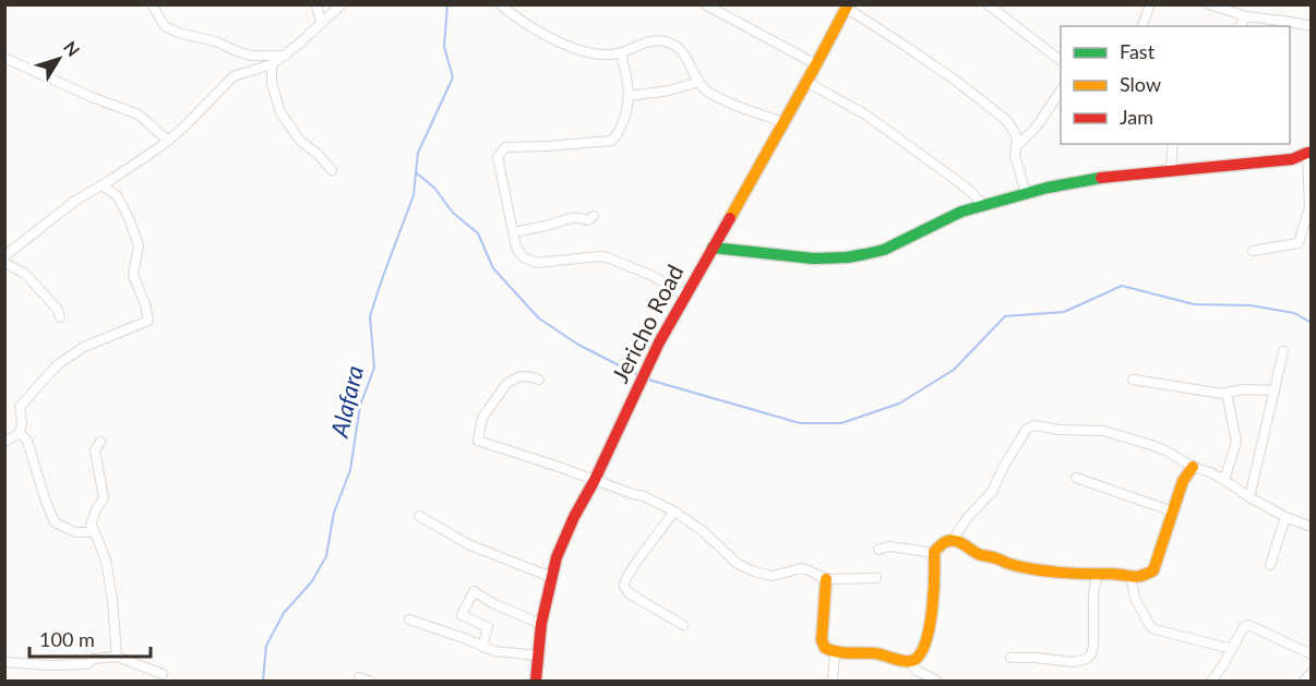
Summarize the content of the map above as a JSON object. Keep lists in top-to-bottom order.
{
  "streets": {
    "street": ["Jericho Road"]
  },
  "water": ["Alafara"],
  "legend": ["Fast", "Slow", "Jam"],
  "scale_bar": "100 m",
  "north": "top right"
}
